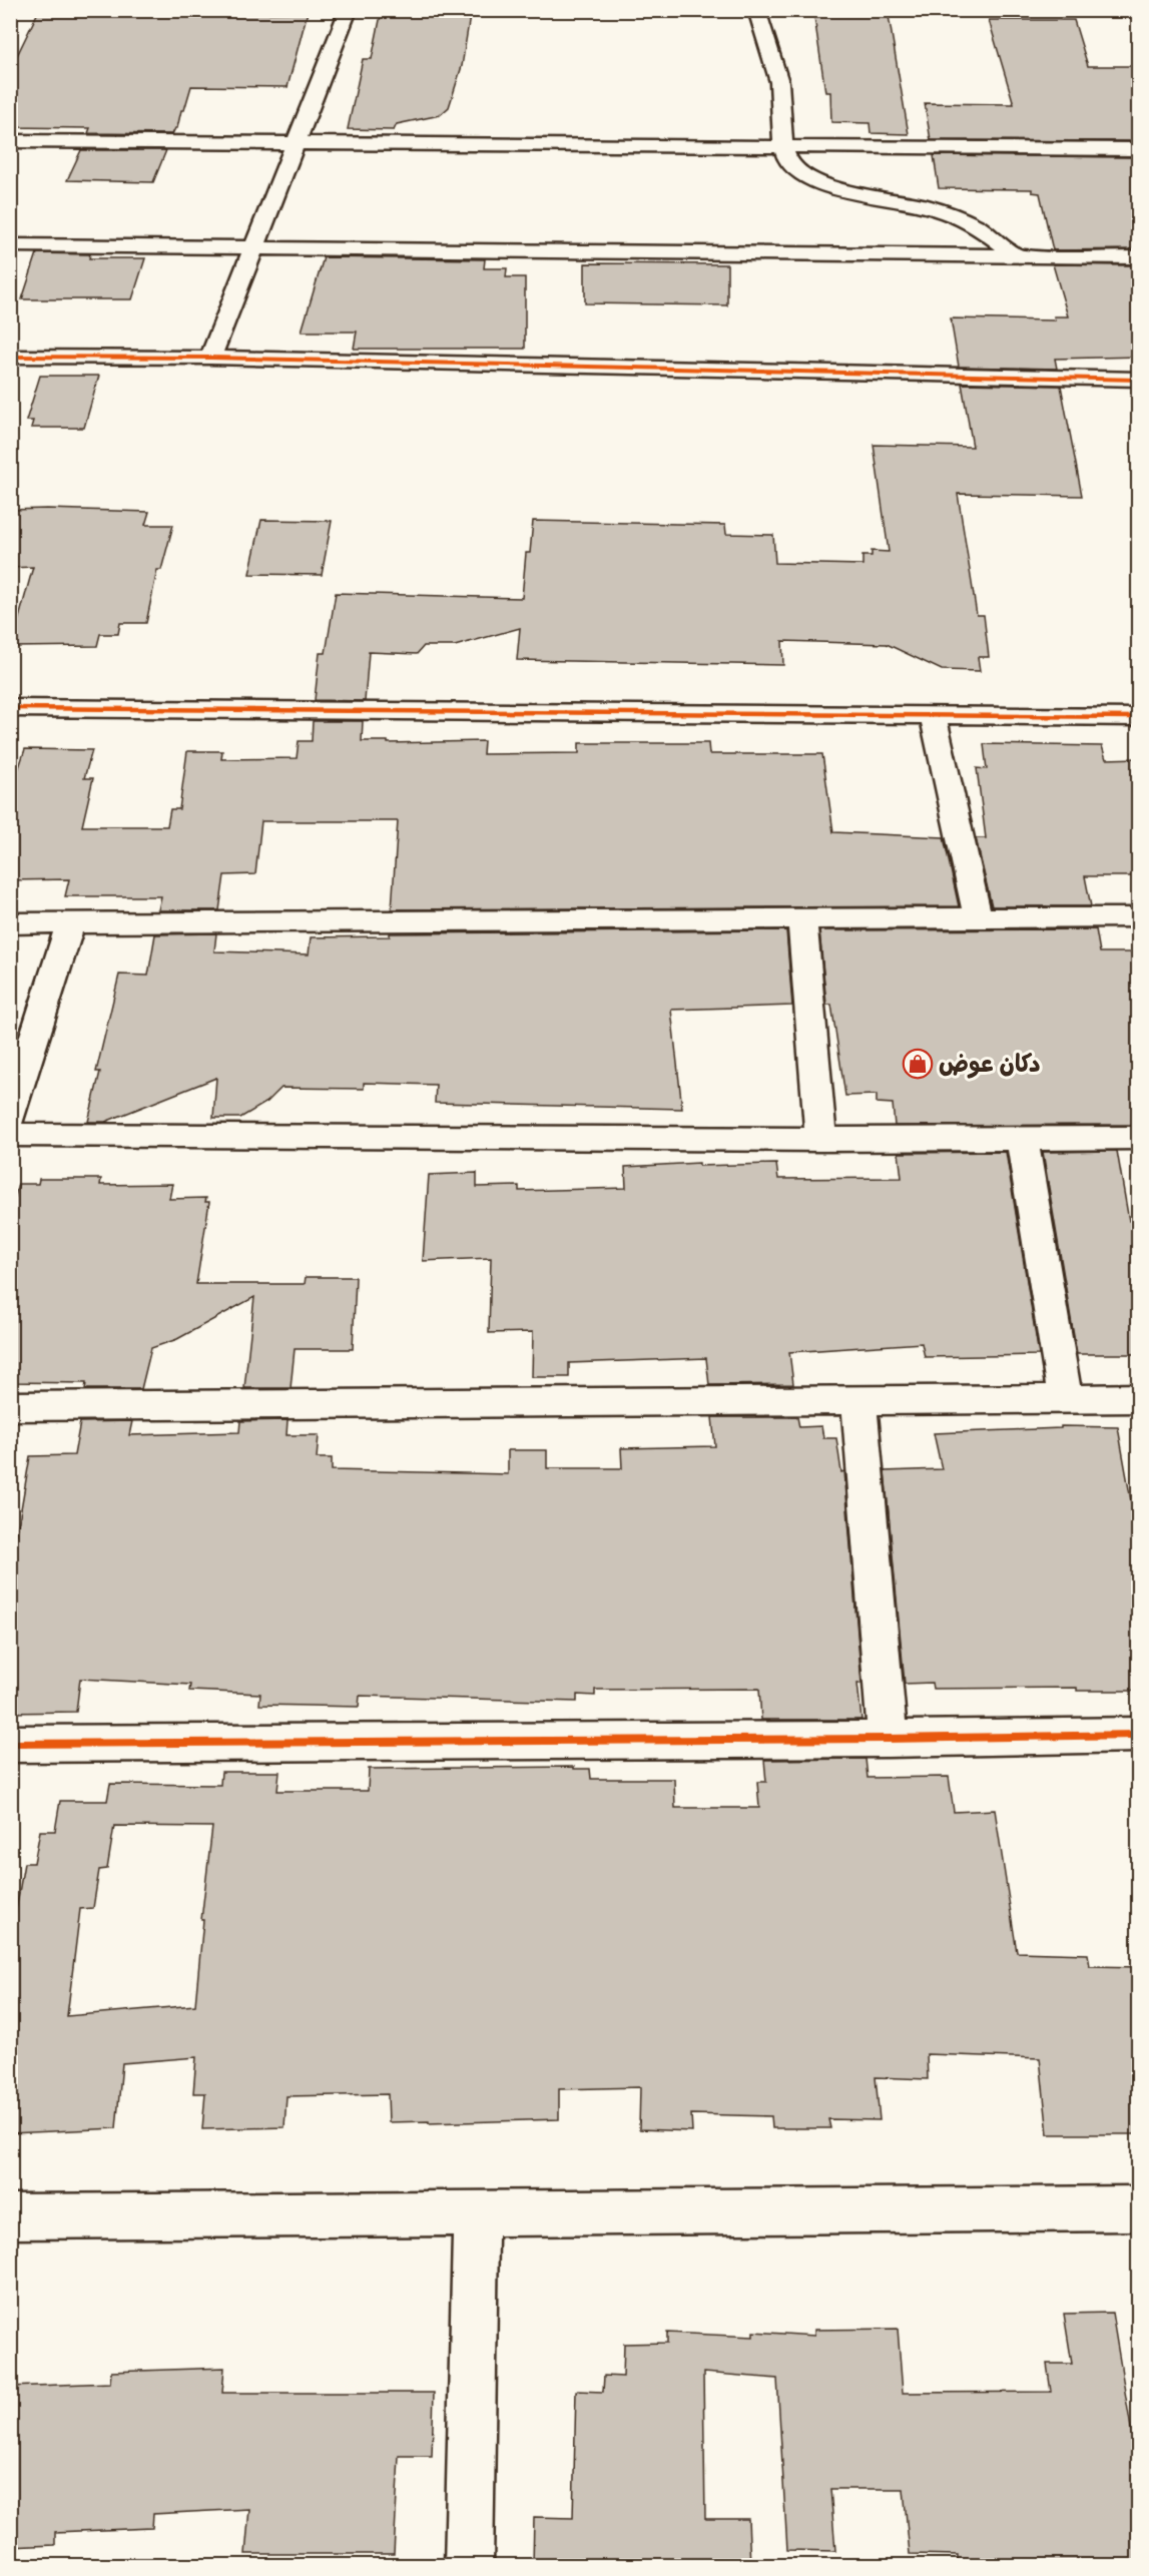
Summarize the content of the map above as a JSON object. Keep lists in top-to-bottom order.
{
  "places": {
    "shop": ["دكان عوض"]
  }
}
